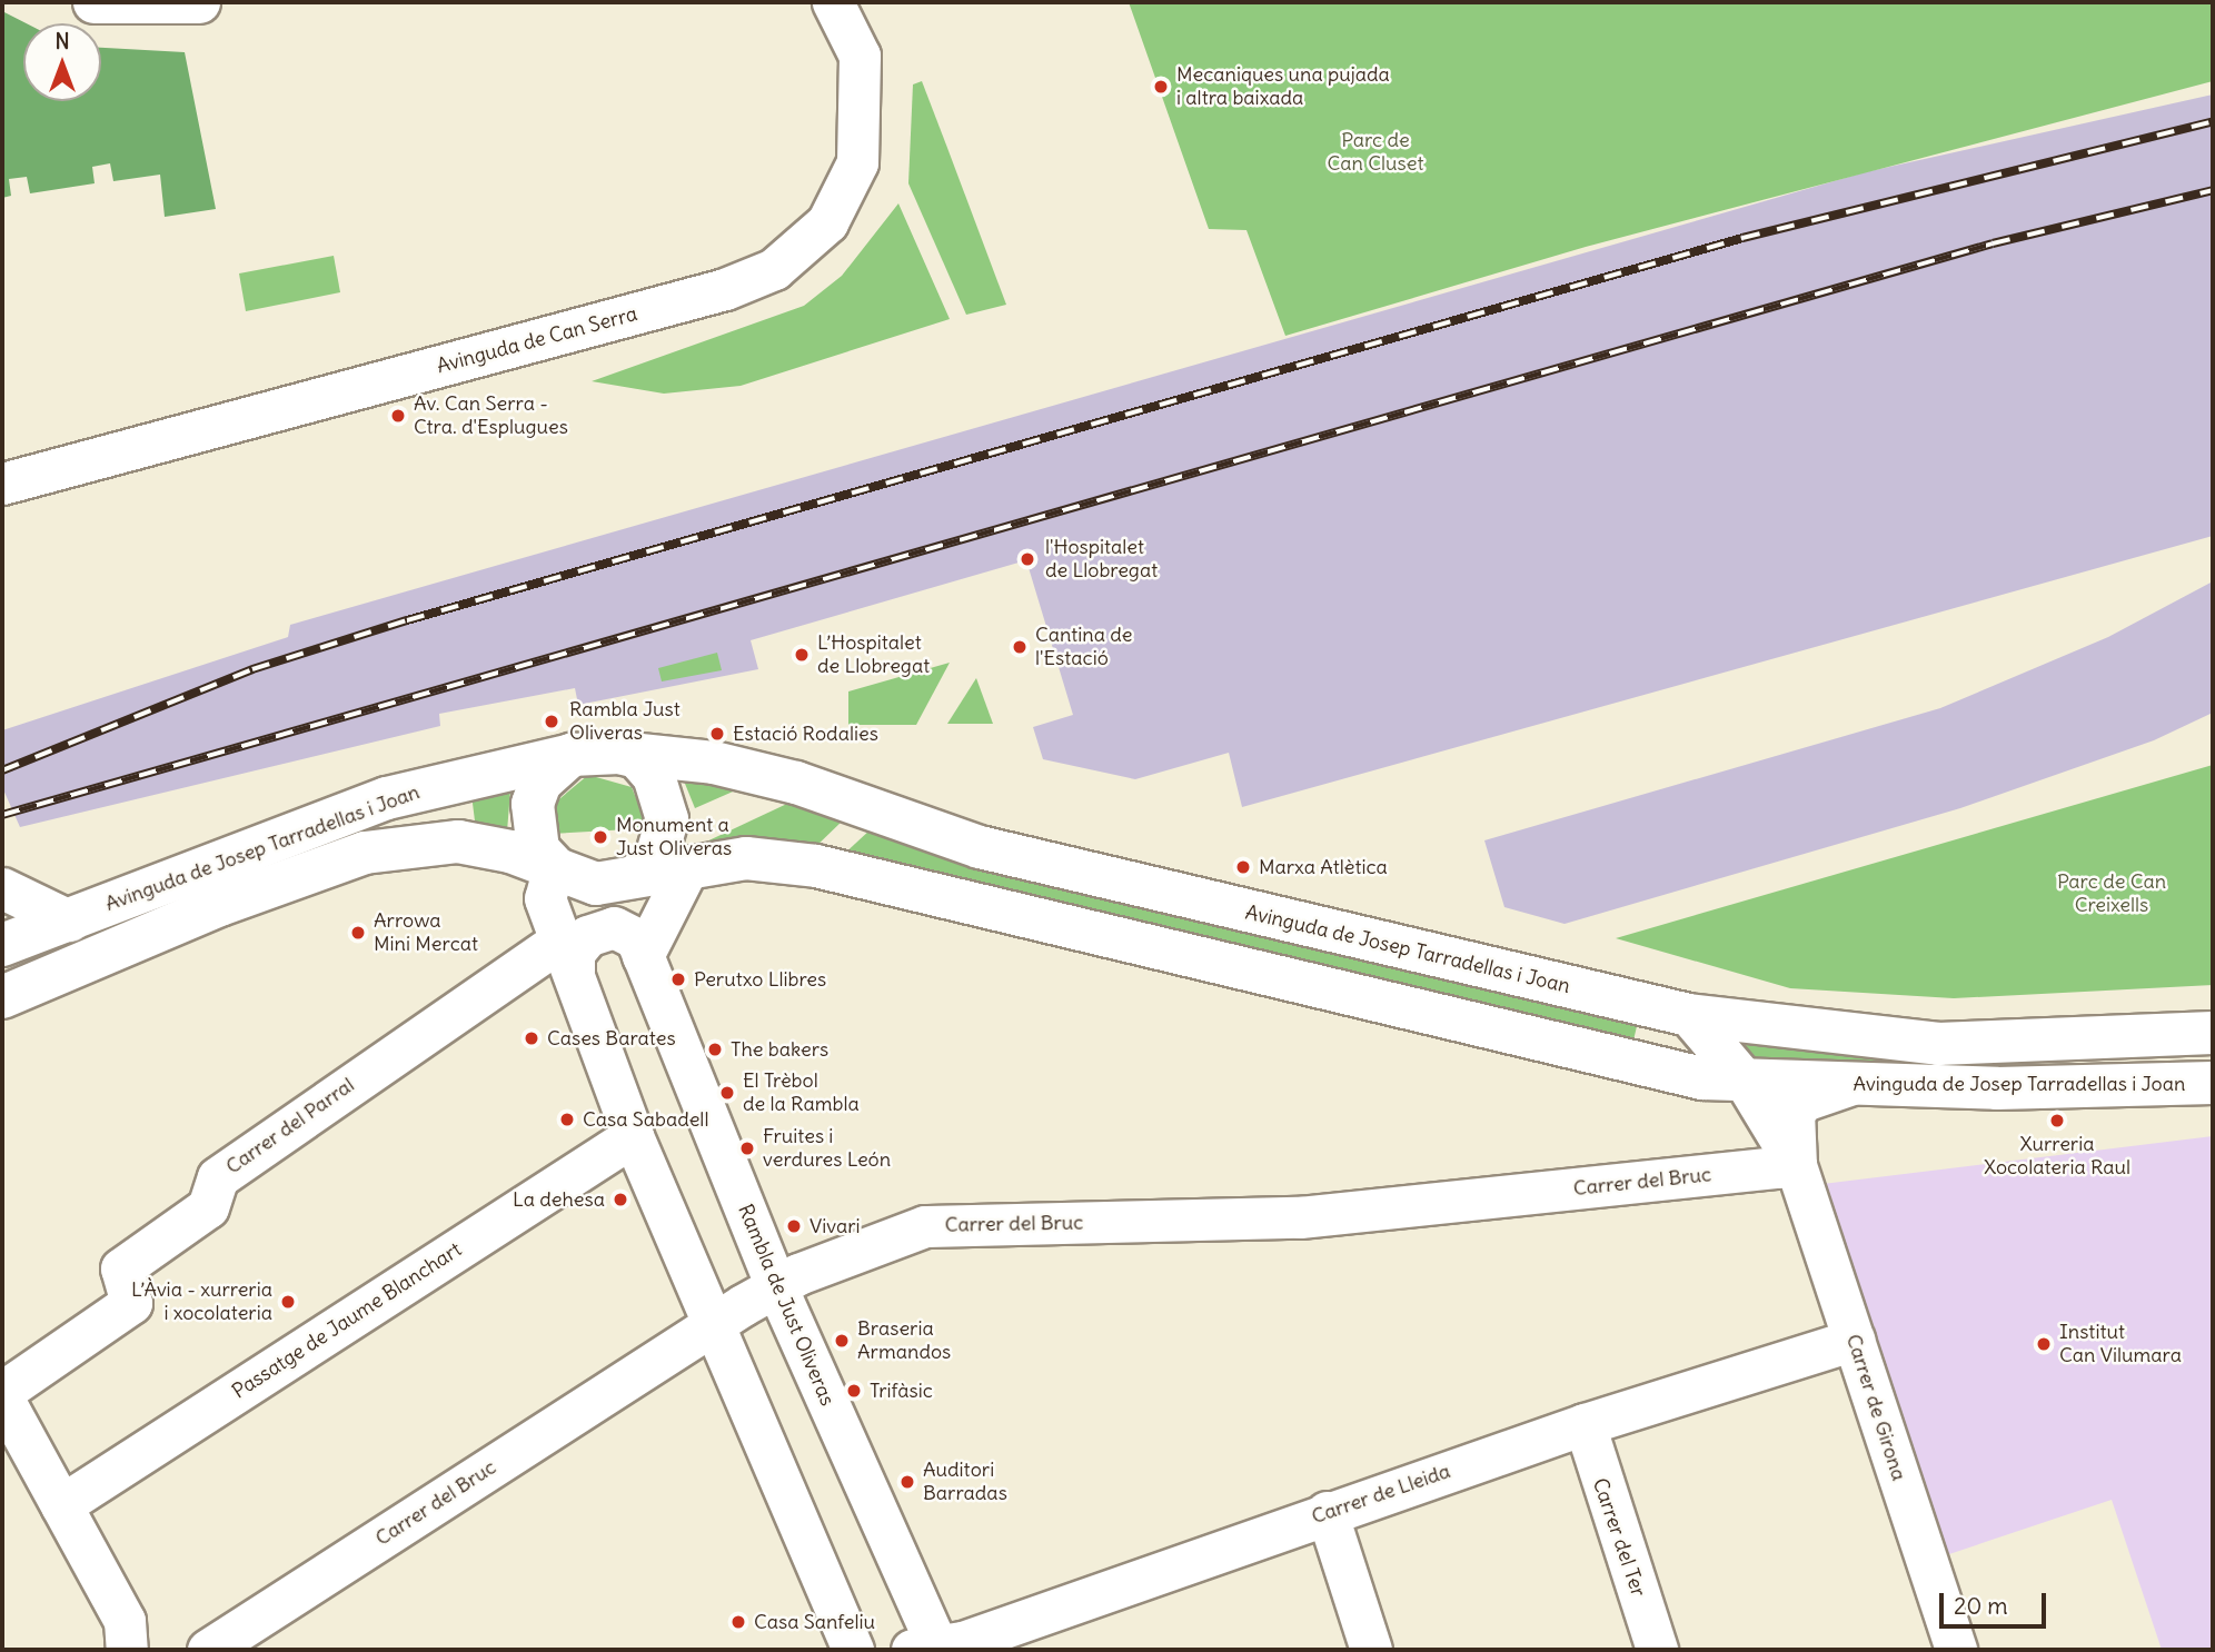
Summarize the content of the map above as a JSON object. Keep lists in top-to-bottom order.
{
  "streets": {
    "street": [
      "Avinguda de Can Serra",
      "Avinguda de Josep Tarradellas i Joan",
      "Carrer del Parral",
      "Carrer del Bruc",
      "Rambla de Just Oliveras",
      "Passatge de Jaume Blanchart",
      "Carrer de Girona",
      "Carrer de Lleida",
      "Carrer del Ter"
    ]
  },
  "crossings": [
    ["Avinguda de Josep Tarradellas i Joan", "Carrer de Girona"],
    ["Carrer del Parral", "Rambla de Just Oliveras"],
    ["Carrer del Bruc", "Rambla de Just Oliveras"],
    ["Carrer del Bruc", "Carrer de Girona"],
    ["Rambla de Just Oliveras", "Carrer de Lleida"],
    ["Carrer de Girona", "Carrer de Lleida"],
    ["Carrer de Lleida", "Carrer del Ter"]
  ],
  "parks": ["Parc de Can Cluset", "Parc de Can Creixells"],
  "places": [
    "Mecaniques una pujada i altra baixada",
    "Av. Can Serra - Ctra. d'Esplugues",
    "l'Hospitalet de Llobregat",
    "Cantina de l'Estació",
    "L’Hospitalet de Llobregat",
    "Rambla Just Oliveras",
    "Estació Rodalies",
    "Monument a Just Oliveras",
    "Marxa Atlètica",
    "Arrowa Mini Mercat",
    "Perutxo Llibres",
    "Cases Barates",
    "The bakers",
    "El Trèbol de la Rambla",
    "Casa Sabadell",
    "Xurreria Xocolateria Raul",
    "Fruites i verdures León",
    "La dehesa",
    "Vivari",
    "L’Àvia - xurreria i xocolateria",
    "Braseria Armandos",
    "Institut Can Vilumara",
    "Trifàsic",
    "Auditori Barradas",
    "Casa Sanfeliu"
  ],
  "scale_bar": "20 m",
  "north": "top"
}
